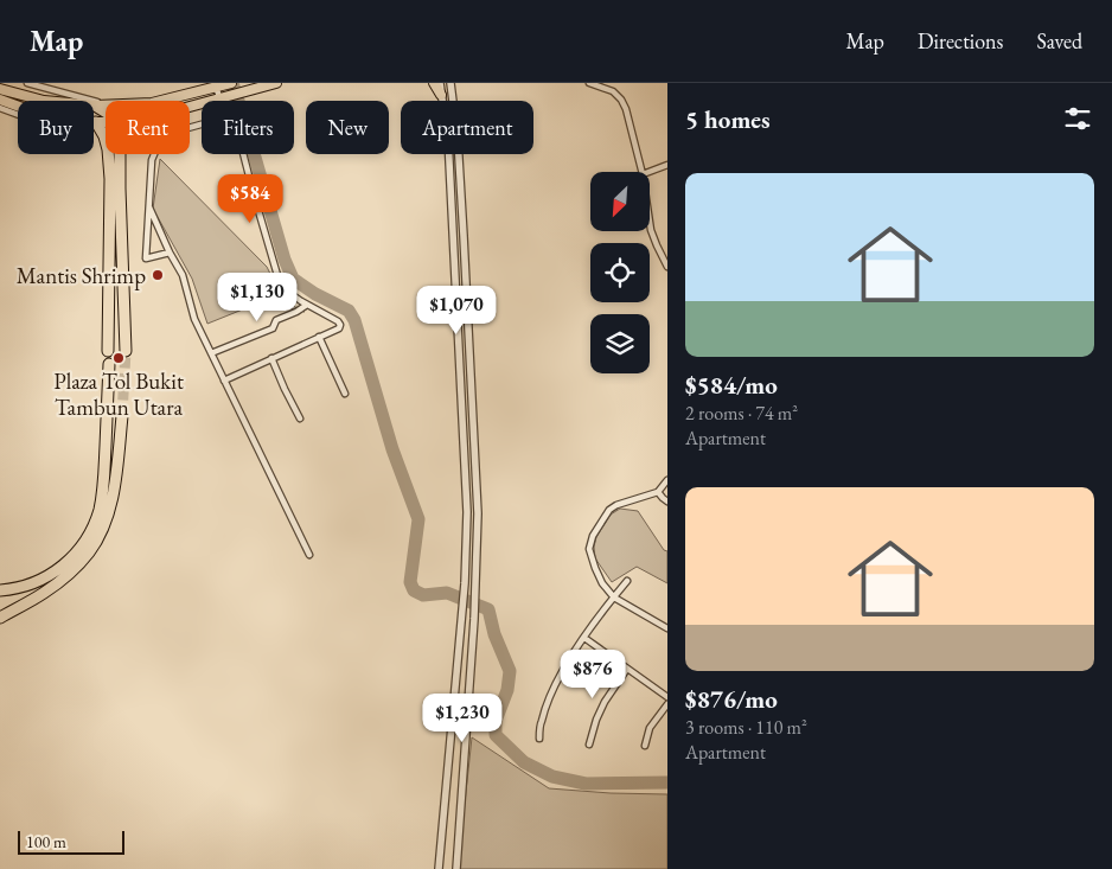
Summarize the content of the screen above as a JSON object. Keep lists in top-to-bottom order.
{
  "places": ["Mantis Shrimp", "Plaza Tol Bukit Tambun Utara"],
  "scale_bar": "100 m",
  "north": "bottom left",
  "page": {
    "header": "Map",
    "nav": ["Map", "Directions", "Saved"],
    "heading": "5 homes",
    "chip": [
      "Buy",
      "Rent",
      "Filters",
      "New",
      "Apartment"
    ],
    "list": [
      {
        "name": "$584/mo",
        "note": "2 rooms · 74 m² · Apartment"
      },
      {
        "name": "$876/mo",
        "note": "3 rooms · 110 m² · Apartment"
      }
    ],
    "price": [
      "$584",
      "$1,130",
      "$1,070",
      "$876",
      "$1,230"
    ],
    "scale": "100 m"
  }
}
